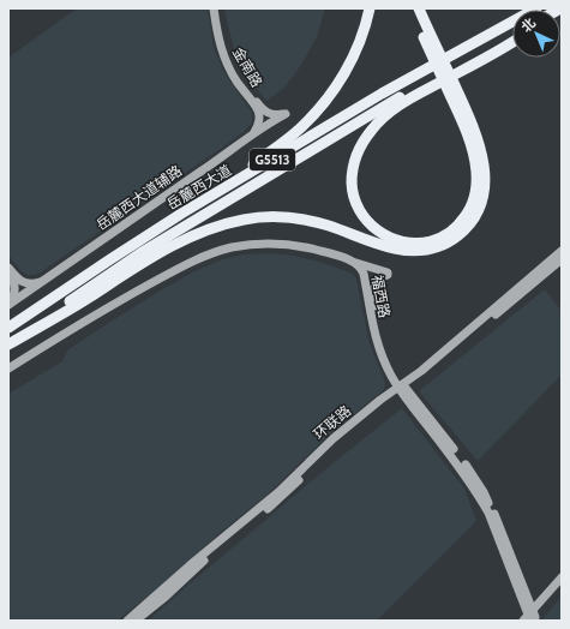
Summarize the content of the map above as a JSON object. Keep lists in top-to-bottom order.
{
  "streets": {
    "highway": ["G5513", "岳麓西大道"],
    "main road": [
      "金南路",
      "岳麓西大道辅路",
      "福西路",
      "环联路"
    ]
  },
  "crossings": [
    ["金南路", "岳麓西大道辅路"],
    ["福西路", "环联路"]
  ],
  "north": "top left"
}
